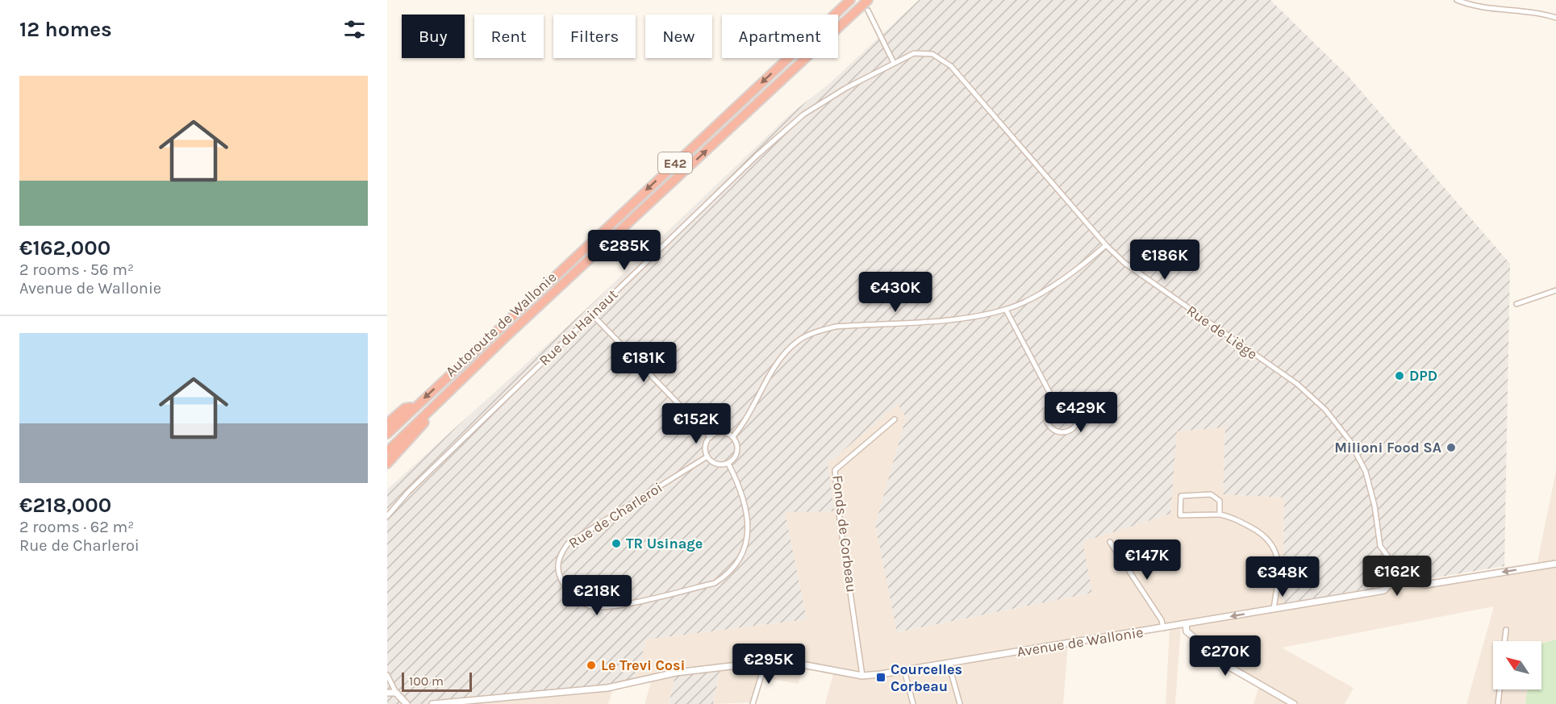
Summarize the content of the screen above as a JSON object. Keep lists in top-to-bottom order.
{
  "streets": {
    "highway": ["E42", "Autoroute de Wallonie"],
    "street": [
      "Rue du Hainaut",
      "Rue de Liège",
      "Rue de Charleroi",
      "Fonds de Corbeau",
      "Avenue de Wallonie"
    ]
  },
  "crossings": [
    ["Rue du Hainaut", "Rue de Liège"],
    ["Rue de Liège", "Avenue de Wallonie"],
    ["Fonds de Corbeau", "Avenue de Wallonie"]
  ],
  "places": {
    "other": [
      "DPD",
      "Milioni Food SA",
      "TR Usinage",
      "Le Trevi Cosi"
    ],
    "transit": ["Courcelles Corbeau"]
  },
  "scale_bar": "100 m",
  "north": "top left",
  "page": {
    "heading": "12 homes",
    "chip": [
      "Buy",
      "Rent",
      "Filters",
      "New",
      "Apartment"
    ],
    "list": [
      {
        "name": "€162,000",
        "note": "2 rooms · 56 m² · Avenue de Wallonie"
      },
      {
        "name": "€218,000",
        "note": "2 rooms · 62 m² · Rue de Charleroi"
      }
    ],
    "price": [
      "€285K",
      "€186K",
      "€430K",
      "€181K",
      "€429K",
      "€152K",
      "€147K",
      "€162K",
      "€348K",
      "€218K",
      "€270K",
      "€295K"
    ],
    "scale": "100 m"
  }
}
